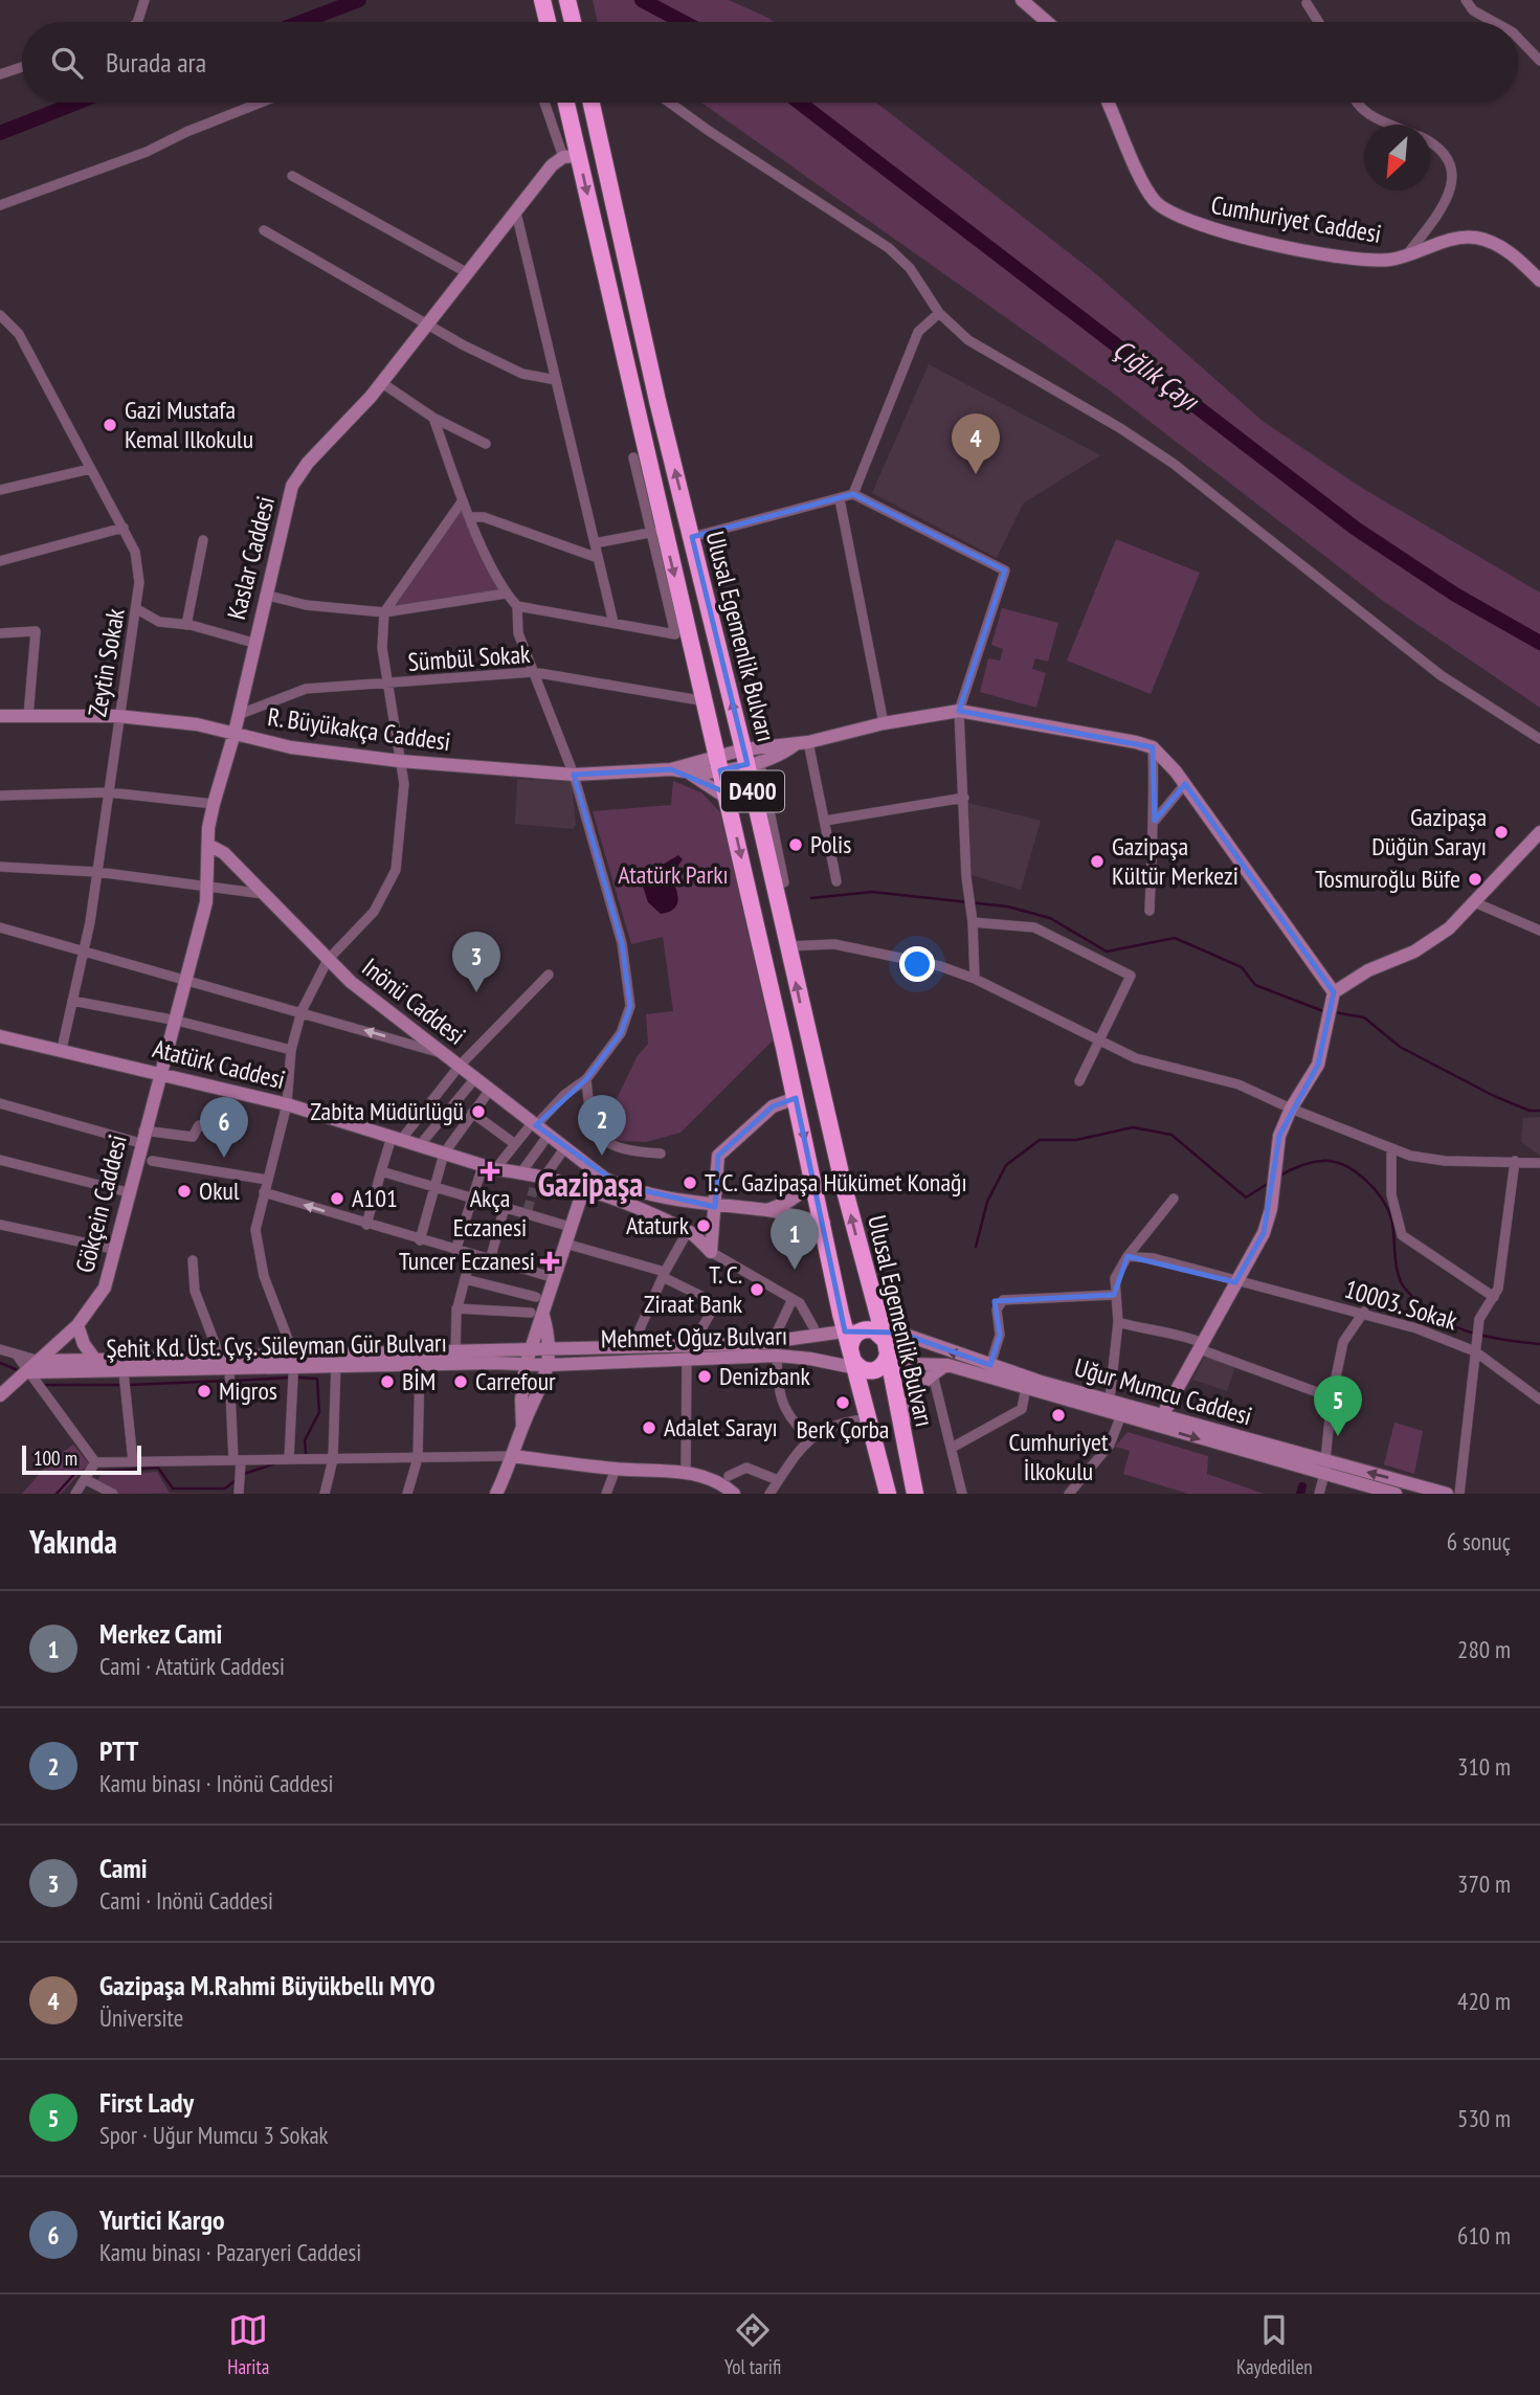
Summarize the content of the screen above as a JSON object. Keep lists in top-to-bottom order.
{
  "streets": {
    "highway": ["Ulusal Egemenlik Bulvarı", "D400"],
    "street": [
      "Cumhuriyet Caddesi",
      "Kaslar Caddesi",
      "Sümbül Sokak",
      "Zeytin Sokak",
      "R. Büyükakça Caddesi",
      "Inönü Caddesi",
      "Atatürk Caddesi",
      "Gökçein Caddesi",
      "10003. Sokak",
      "Mehmet Oğuz Bulvarı",
      "Şehit Kd. Üst. Çvş. Süleyman Gür Bulvarı",
      "Uğur Mumcu Caddesi"
    ]
  },
  "crossings": [
    ["Kaslar Caddesi", "Ulusal Egemenlik Bulvarı"],
    ["Kaslar Caddesi", "Sümbül Sokak"],
    ["Kaslar Caddesi", "R. Büyükakça Caddesi"],
    ["Kaslar Caddesi", "Inönü Caddesi"],
    ["Kaslar Caddesi", "Atatürk Caddesi"],
    ["Kaslar Caddesi", "Gökçein Caddesi"],
    ["Ulusal Egemenlik Bulvarı", "Sümbül Sokak"],
    ["Ulusal Egemenlik Bulvarı", "R. Büyükakça Caddesi"],
    ["Ulusal Egemenlik Bulvarı", "Inönü Caddesi"],
    ["Ulusal Egemenlik Bulvarı", "Mehmet Oğuz Bulvarı"],
    ["Ulusal Egemenlik Bulvarı", "Uğur Mumcu Caddesi"],
    ["Zeytin Sokak", "R. Büyükakça Caddesi"],
    ["Zeytin Sokak", "Atatürk Caddesi"],
    ["Atatürk Caddesi", "Gökçein Caddesi"],
    ["Gökçein Caddesi", "Şehit Kd. Üst. Çvş. Süleyman Gür Bulvarı"],
    ["Mehmet Oğuz Bulvarı", "Şehit Kd. Üst. Çvş. Süleyman Gür Bulvarı"],
    ["Mehmet Oğuz Bulvarı", "Uğur Mumcu Caddesi"]
  ],
  "districts": ["Gazipaşa"],
  "water": ["Çığlık Çayı"],
  "parks": ["Atatürk Parkı"],
  "places": {
    "other": [
      "Gazi Mustafa Kemal Ilkokulu",
      "Gazipaşa Düğün Sarayı",
      "Polis",
      "Gazipaşa Kültür Merkezi",
      "Tosmuroğlu Büfe",
      "Zabita Müdürlügü",
      "T. C. Gazipaşa Hükümet Konağı",
      "Okul",
      "A101",
      "Ataturk",
      "T. C. Ziraat Bank",
      "Denizbank",
      "BİM",
      "Carrefour",
      "Migros",
      "Berk Çorba",
      "Cumhuriyet İlkokulu",
      "Adalet Sarayı"
    ],
    "health": ["Akça Eczanesi", "Tuncer Eczanesi"]
  },
  "scale_bar": "100 m",
  "north": "bottom left",
  "page": {
    "search": "Burada ara",
    "pins": [
      "4",
      "3",
      "2",
      "6",
      "1",
      "5"
    ],
    "scale": "100 m",
    "heading": ["Yakında", "6 sonuç"],
    "list": [
      {
        "mark": "1",
        "name": "Merkez Cami",
        "note": "Cami · Atatürk Caddesi",
        "value": "280 m"
      },
      {
        "mark": "2",
        "name": "PTT",
        "note": "Kamu binası · Inönü Caddesi",
        "value": "310 m"
      },
      {
        "mark": "3",
        "name": "Cami",
        "note": "Cami · Inönü Caddesi",
        "value": "370 m"
      },
      {
        "mark": "4",
        "name": "Gazipaşa M.Rahmi Büyükbellı MYO",
        "note": "Üniversite",
        "value": "420 m"
      },
      {
        "mark": "5",
        "name": "First Lady",
        "note": "Spor · Uğur Mumcu 3 Sokak",
        "value": "530 m"
      },
      {
        "mark": "6",
        "name": "Yurtici Kargo",
        "note": "Kamu binası · Pazaryeri Caddesi",
        "value": "610 m"
      }
    ],
    "nav": ["Harita", "Yol tarifi", "Kaydedilen"]
  }
}
